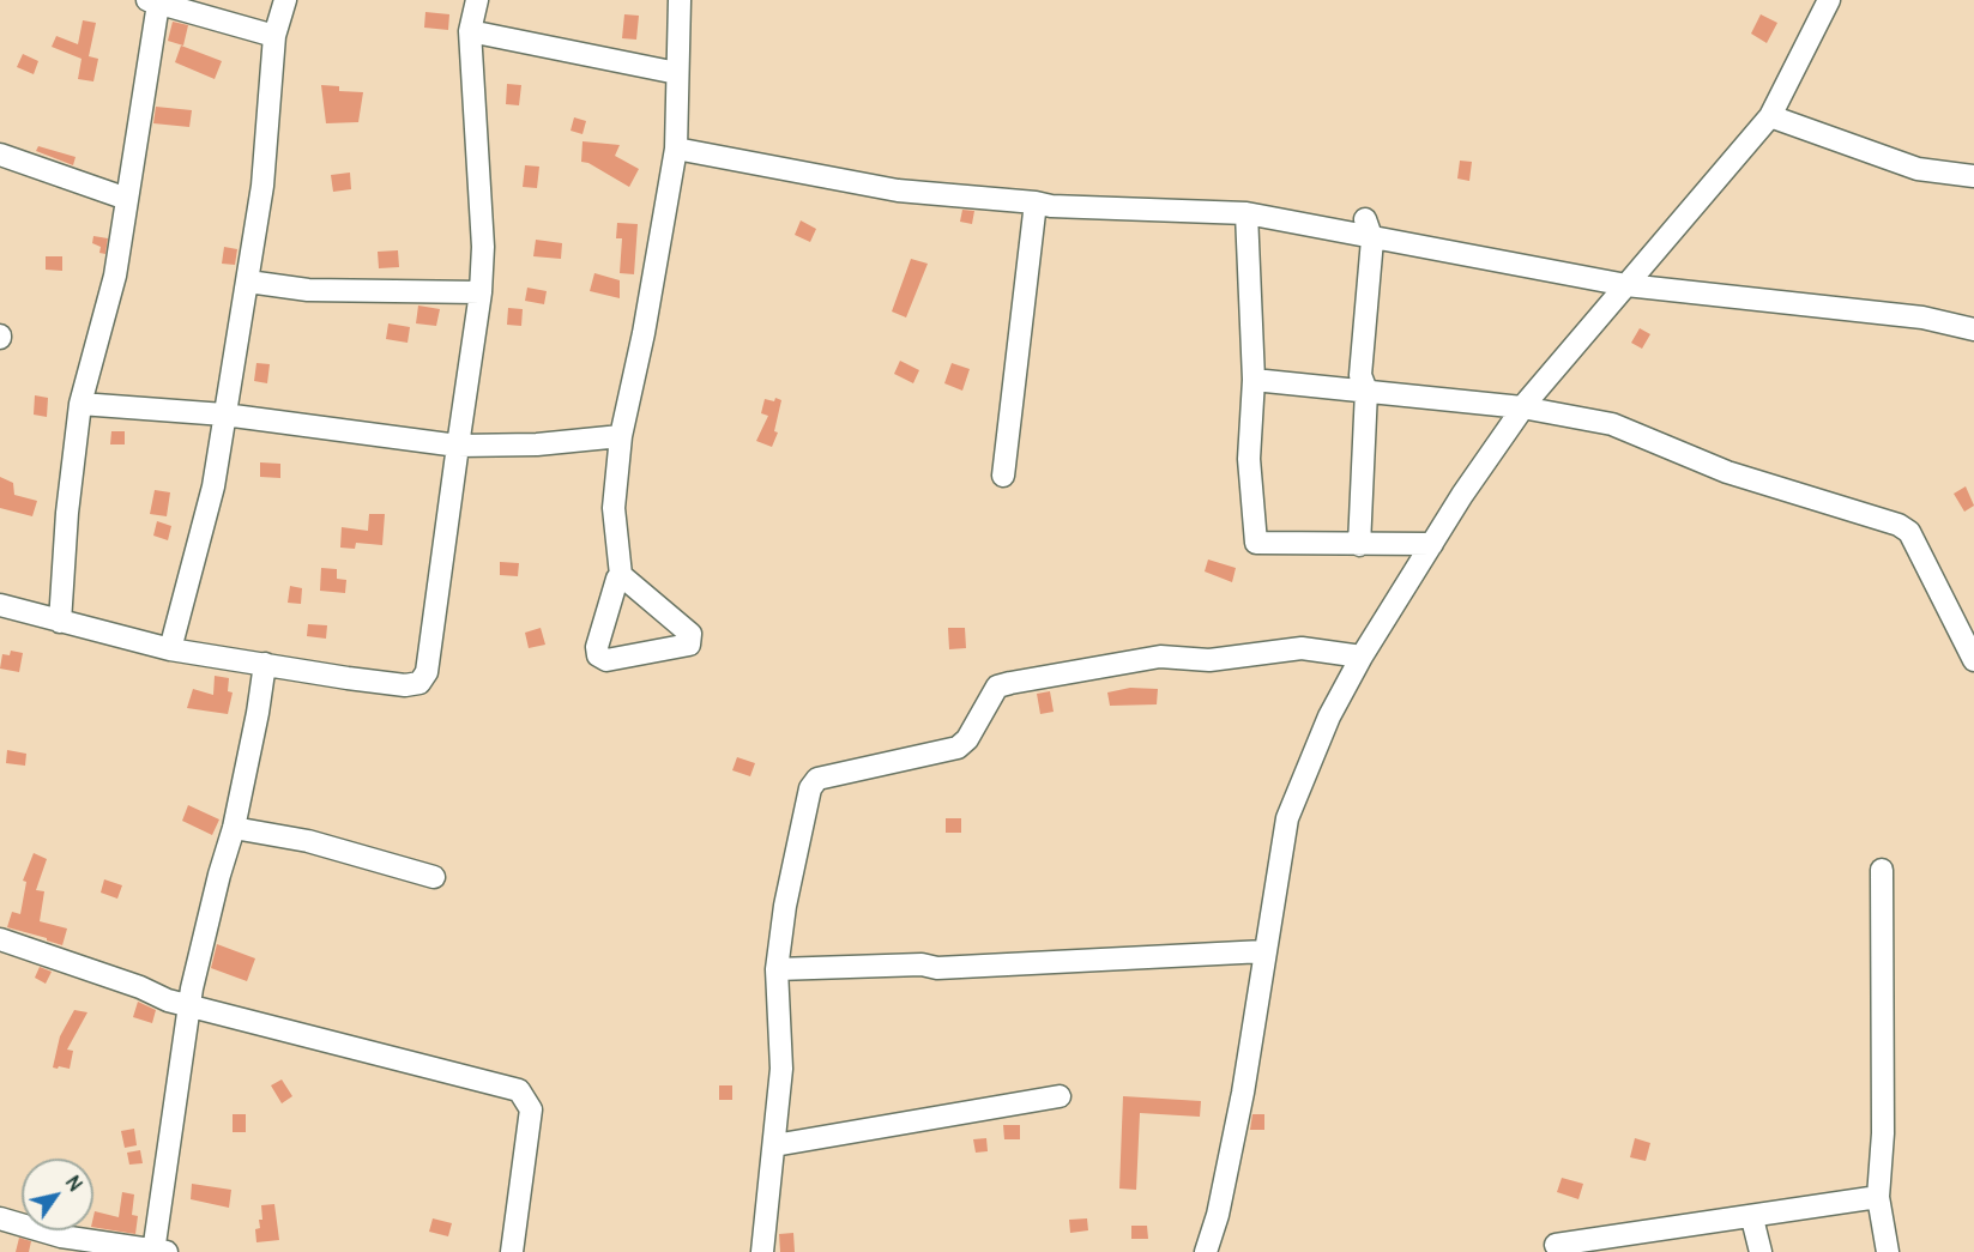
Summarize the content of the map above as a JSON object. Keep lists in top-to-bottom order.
{
  "north": "top right"
}
